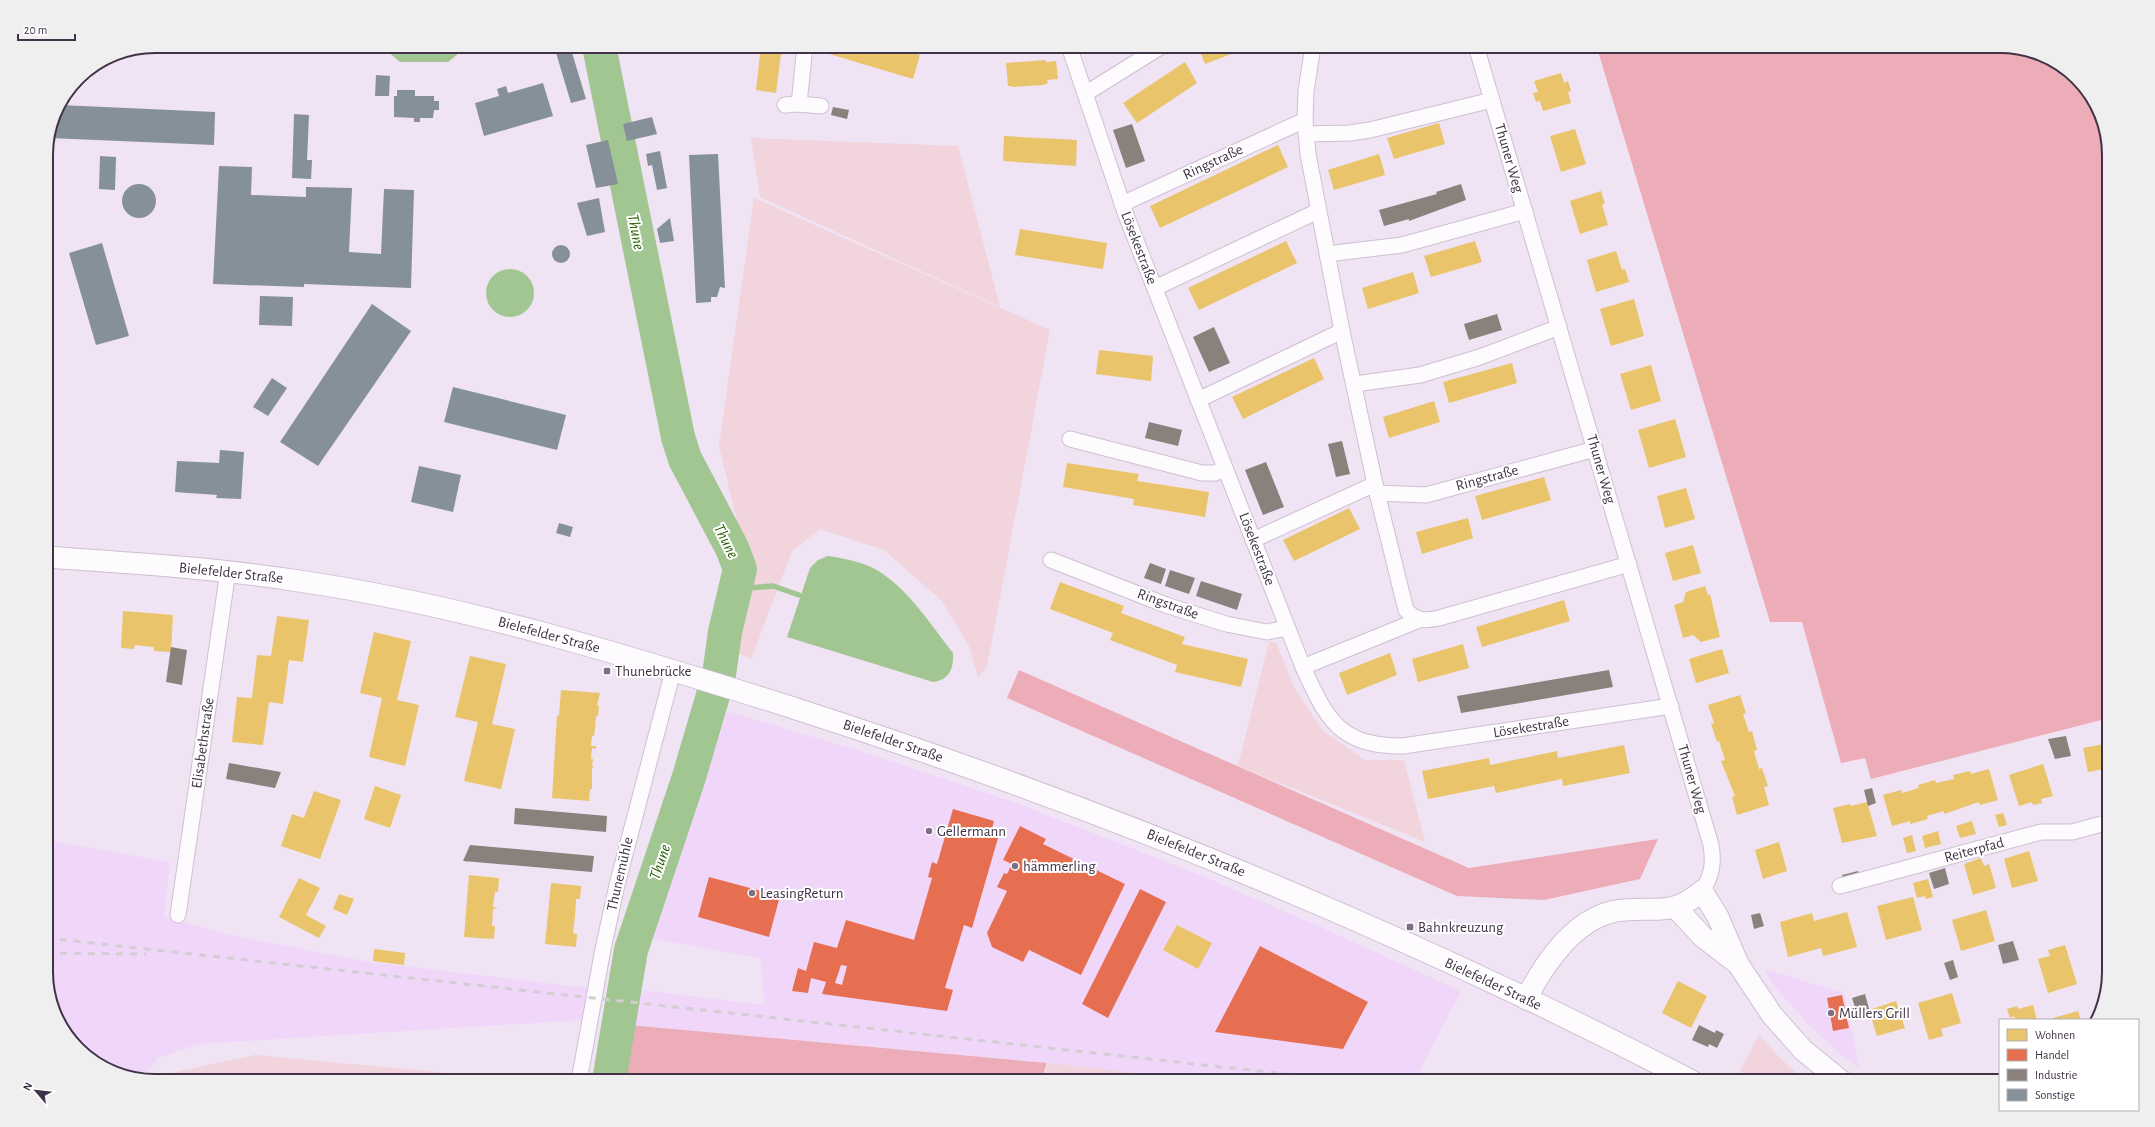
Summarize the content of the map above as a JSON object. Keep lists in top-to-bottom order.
{
  "streets": {
    "main road": ["Bielefelder Straße"],
    "street": [
      "Thuner Weg",
      "Ringstraße",
      "Lösekestraße",
      "Elisabethstraße",
      "Reiterpfad",
      "Thunemühle"
    ]
  },
  "crossings": [
    ["Thuner Weg", "Ringstraße"],
    ["Thuner Weg", "Lösekestraße"],
    ["Ringstraße", "Lösekestraße"],
    ["Bielefelder Straße", "Elisabethstraße"],
    ["Bielefelder Straße", "Thunemühle"]
  ],
  "water": ["Thune"],
  "places": {
    "transit": ["Thunebrücke", "Bahnkreuzung"],
    "other": [
      "Gellermann",
      "hämmerling",
      "LeasingReturn",
      "Müllers Grill"
    ]
  },
  "legend": [
    "Wohnen",
    "Handel",
    "Industrie",
    "Sonstige"
  ],
  "scale_bar": "20 m",
  "north": "top left"
}
